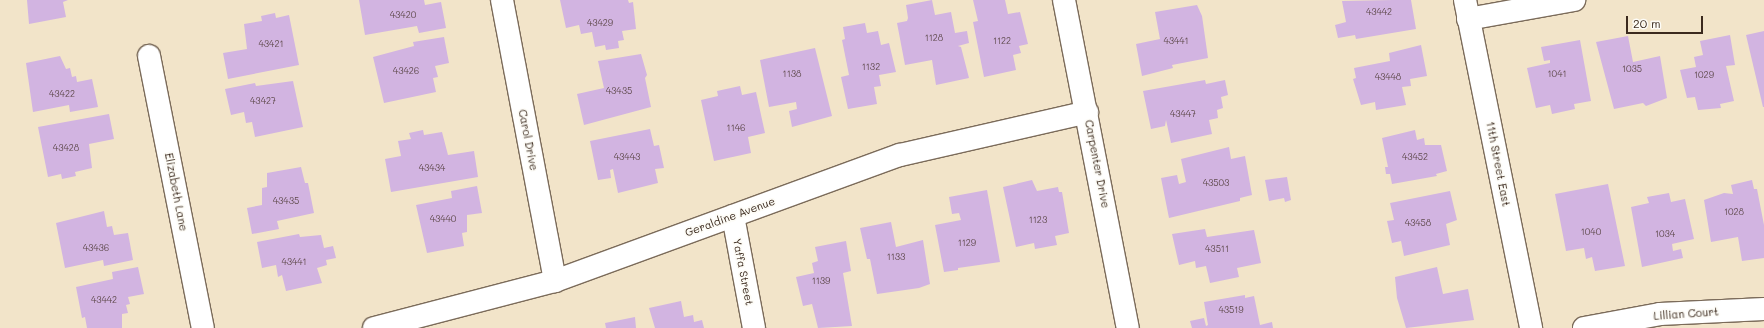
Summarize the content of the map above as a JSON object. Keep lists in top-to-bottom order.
{
  "streets": {
    "street": [
      "Carol Drive",
      "Carpenter Drive",
      "11th Street East",
      "Elizabeth Lane",
      "Geraldine Avenue",
      "Yaffa Street",
      "Lillian Court"
    ]
  },
  "crossings": [
    ["Carol Drive", "Geraldine Avenue"],
    ["Carpenter Drive", "Geraldine Avenue"],
    ["Geraldine Avenue", "Yaffa Street"]
  ],
  "house_numbers": [
    "43442",
    "43420",
    "43429",
    "1128",
    "1122",
    "43441",
    "43421",
    "1132",
    "1035",
    "43426",
    "1138",
    "1041",
    "1029",
    "43448",
    "43435",
    "43422",
    "43427",
    "43447",
    "1146",
    "43428",
    "43443",
    "43452",
    "43434",
    "43503",
    "43435",
    "1028",
    "43440",
    "1123",
    "43458",
    "1040",
    "1034",
    "1129",
    "43436",
    "43511",
    "1133",
    "43441",
    "1139",
    "43442",
    "43519"
  ],
  "scale_bar": "20 m"
}
